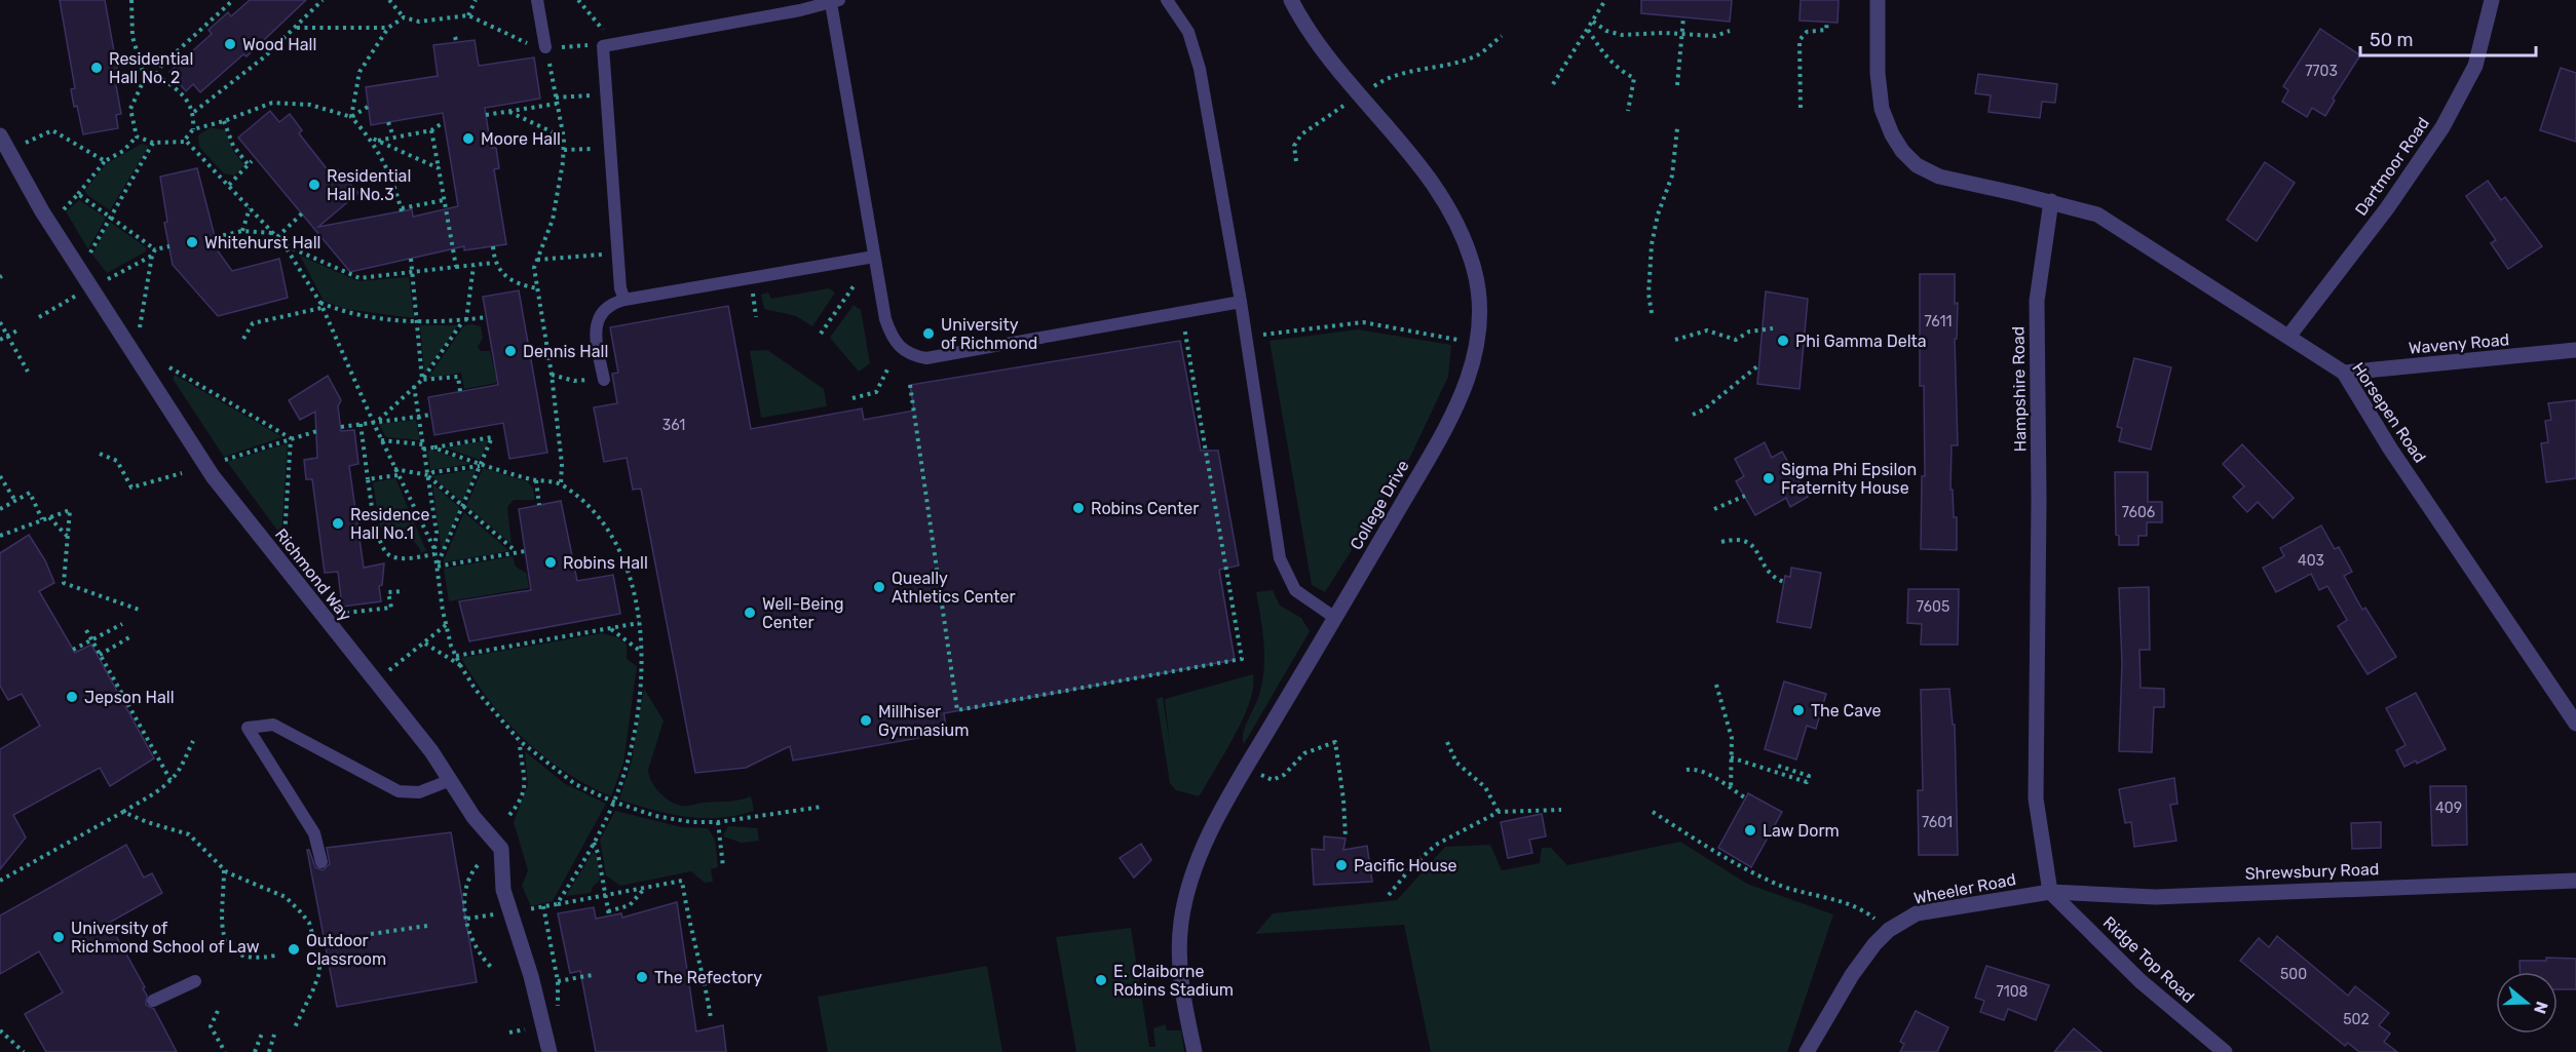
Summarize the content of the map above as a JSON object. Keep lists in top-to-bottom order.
{
  "streets": {
    "street": [
      "Dartmoor Road",
      "Waveny Road",
      "Hampshire Road",
      "Horsepen Road",
      "College Drive",
      "Richmond Way",
      "Shrewsbury Road",
      "Wheeler Road",
      "Ridge Top Road"
    ]
  },
  "crossings": [
    ["Dartmoor Road", "Horsepen Road"],
    ["Waveny Road", "Horsepen Road"],
    ["Hampshire Road", "Horsepen Road"],
    ["Hampshire Road", "Shrewsbury Road"],
    ["Hampshire Road", "Wheeler Road"],
    ["Hampshire Road", "Ridge Top Road"],
    ["Shrewsbury Road", "Wheeler Road"],
    ["Shrewsbury Road", "Ridge Top Road"],
    ["Wheeler Road", "Ridge Top Road"]
  ],
  "places": [
    "Wood Hall",
    "Residential Hall No. 2",
    "Moore Hall",
    "Residential Hall No.3",
    "Whitehurst Hall",
    "University of Richmond",
    "Phi Gamma Delta",
    "Dennis Hall",
    "Sigma Phi Epsilon Fraternity House",
    "Robins Center",
    "Residence Hall No.1",
    "Robins Hall",
    "Queally Athletics Center",
    "Well-Being Center",
    "Jepson Hall",
    "The Cave",
    "Millhiser Gymnasium",
    "Law Dorm",
    "Pacific House",
    "University of Richmond School of Law",
    "Outdoor Classroom",
    "The Refectory",
    "E. Claiborne Robins Stadium"
  ],
  "house_numbers": [
    "7703",
    "7611",
    "361",
    "7606",
    "403",
    "7605",
    "409",
    "7601",
    "500",
    "7108",
    "502"
  ],
  "scale_bar": "50 m",
  "north": "right"
}
